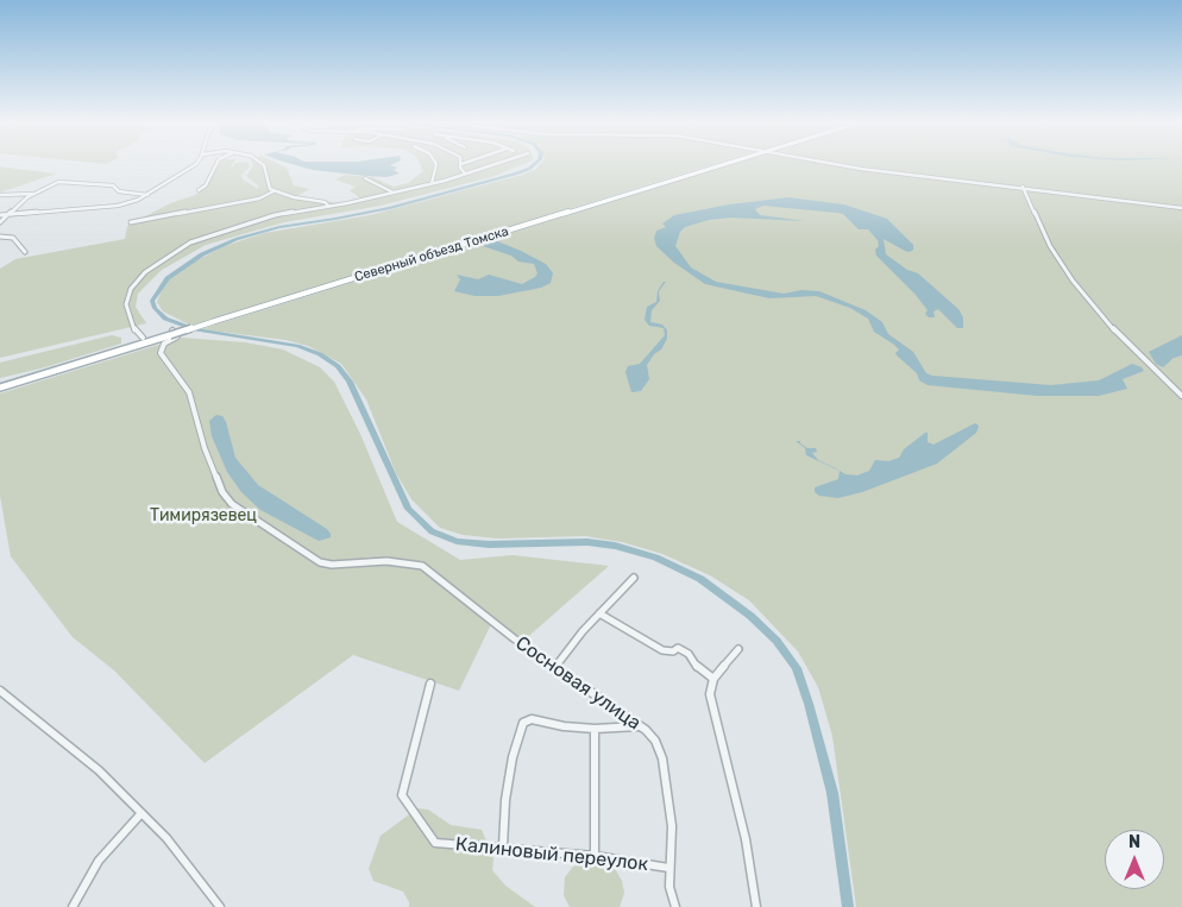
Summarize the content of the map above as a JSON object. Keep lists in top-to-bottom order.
{
  "streets": {
    "main road": ["Северный объезд Томска"],
    "street": ["Сосновая улица", "Калиновый переулок"]
  },
  "crossings": [
    ["Северный объезд Томска", "Сосновая улица"],
    ["Сосновая улица", "Калиновый переулок"]
  ],
  "parks": ["Тимирязевец"],
  "north": "top"
}
